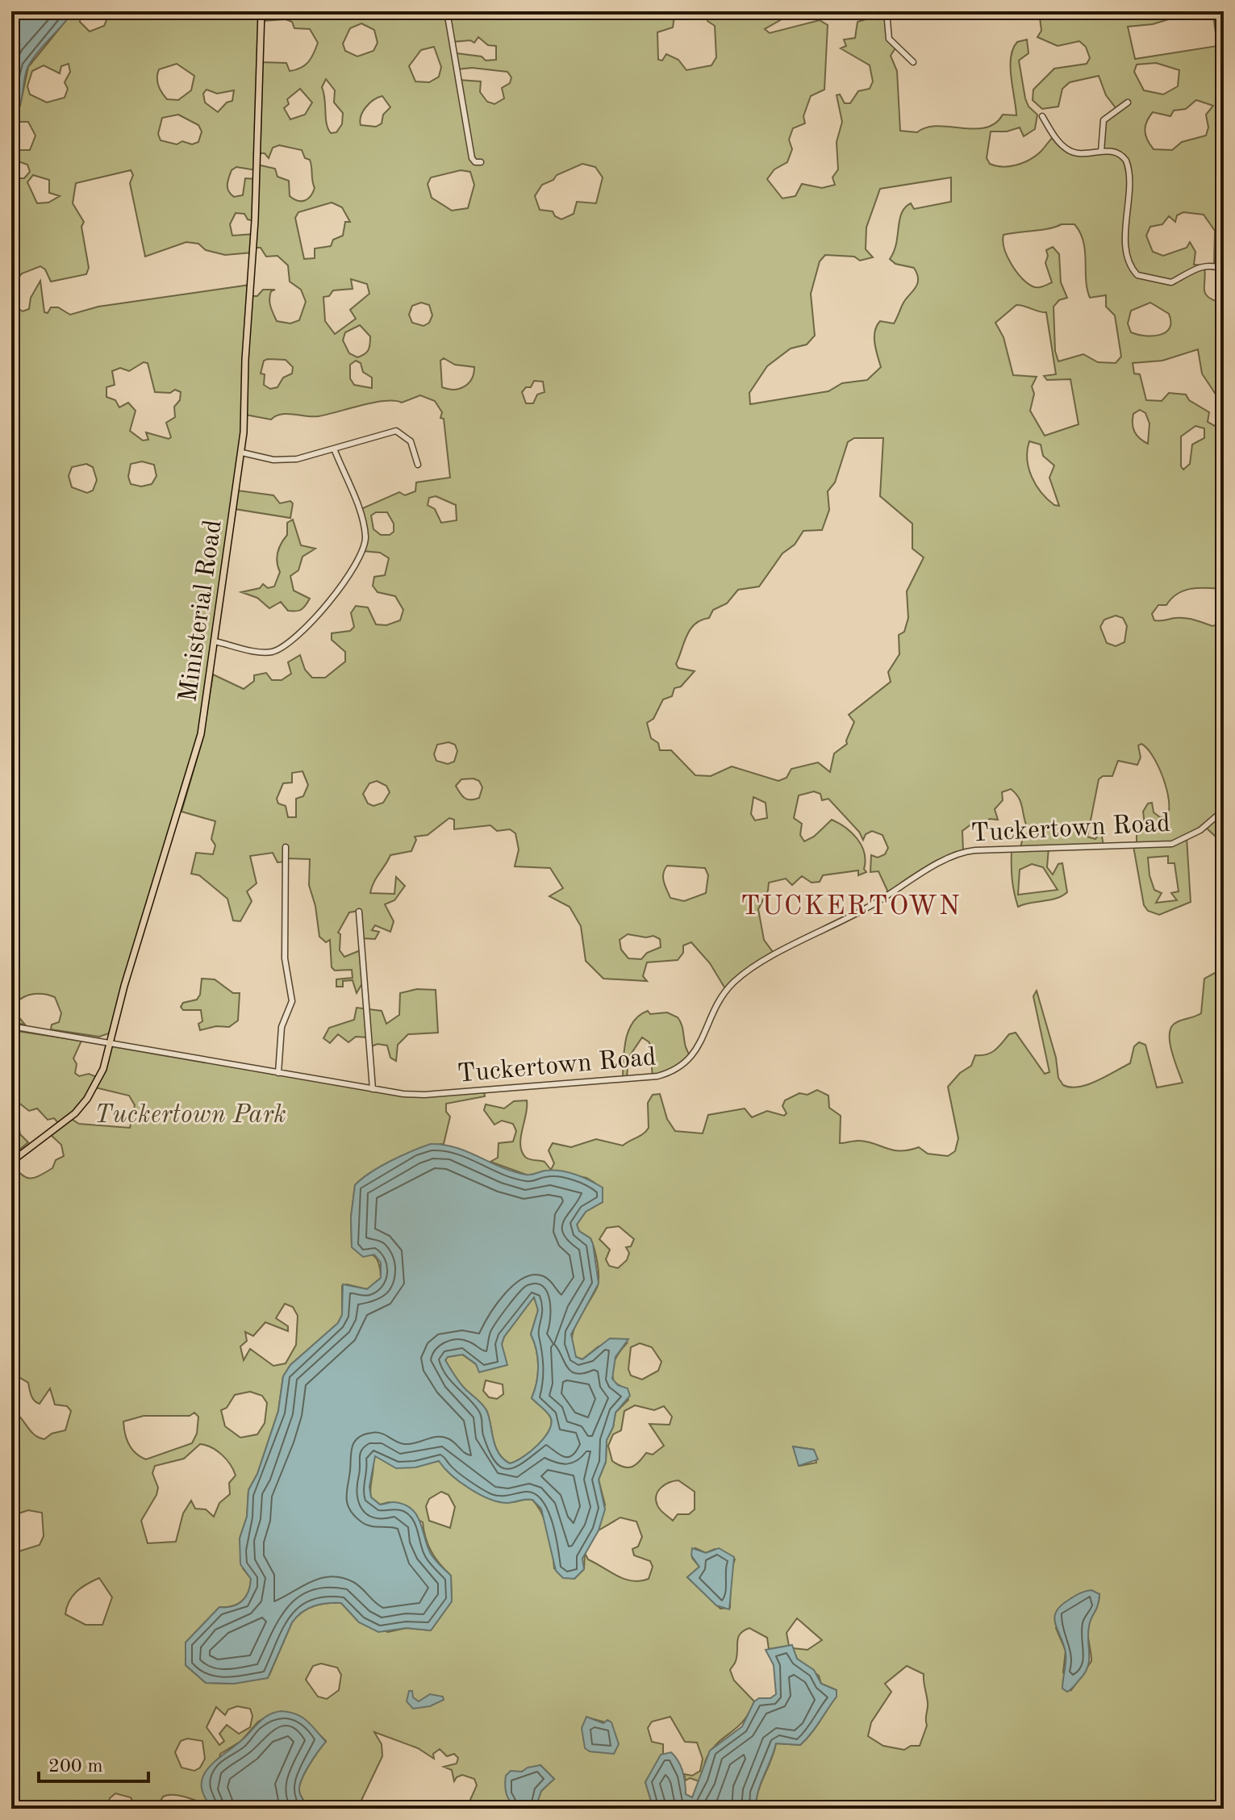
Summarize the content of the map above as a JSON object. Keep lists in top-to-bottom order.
{
  "streets": {
    "main road": ["Ministerial Road"],
    "street": ["Tuckertown Road"]
  },
  "crossings": [
    ["Ministerial Road", "Tuckertown Road"]
  ],
  "districts": ["TUCKERTOWN"],
  "parks": ["Tuckertown Park"],
  "scale_bar": "200 m"
}
